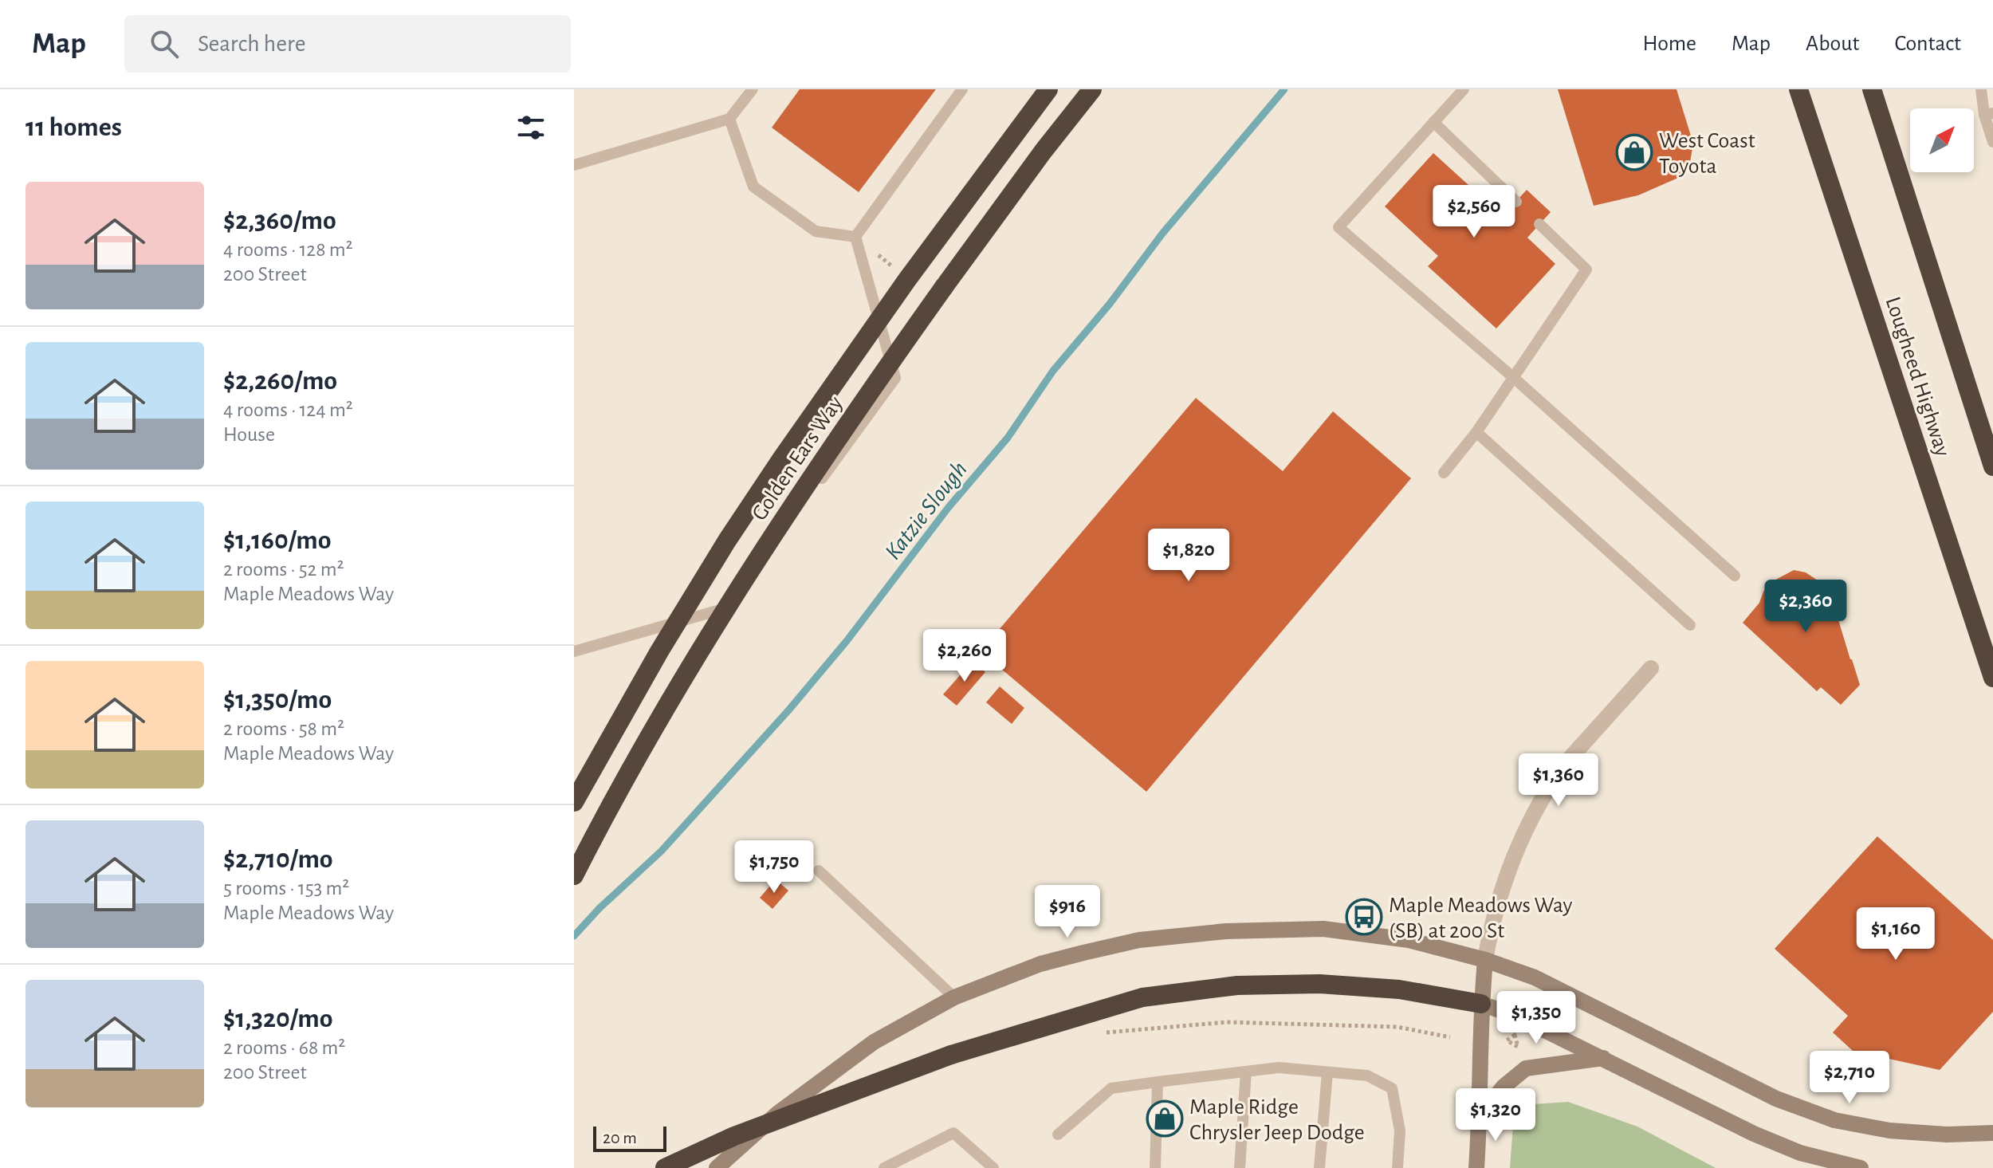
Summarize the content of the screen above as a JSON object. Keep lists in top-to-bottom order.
{
  "streets": {
    "highway": ["Lougheed Highway", "Golden Ears Way"]
  },
  "water": ["Katzie Slough"],
  "places": {
    "shop": ["West Coast Toyota", "Maple Ridge Chrysler Jeep Dodge"],
    "bus stop": ["Maple Meadows Way (SB) at 200 St"]
  },
  "scale_bar": "20 m",
  "north": "top right",
  "page": {
    "header": "Map",
    "search": "Search here",
    "nav": [
      "Home",
      "Map",
      "About",
      "Contact"
    ],
    "heading": "11 homes",
    "list": [
      {
        "name": "$2,360/mo",
        "note": "4 rooms · 128 m² · 200 Street"
      },
      {
        "name": "$2,260/mo",
        "note": "4 rooms · 124 m² · House"
      },
      {
        "name": "$1,160/mo",
        "note": "2 rooms · 52 m² · Maple Meadows Way"
      },
      {
        "name": "$1,350/mo",
        "note": "2 rooms · 58 m² · Maple Meadows Way"
      },
      {
        "name": "$2,710/mo",
        "note": "5 rooms · 153 m² · Maple Meadows Way"
      },
      {
        "name": "$1,320/mo",
        "note": "2 rooms · 68 m² · 200 Street"
      }
    ],
    "price": [
      "$2,560",
      "$1,820",
      "$2,360",
      "$2,260",
      "$1,360",
      "$1,750",
      "$916",
      "$1,160",
      "$1,350",
      "$2,710",
      "$1,320"
    ],
    "scale": "20 m"
  }
}
